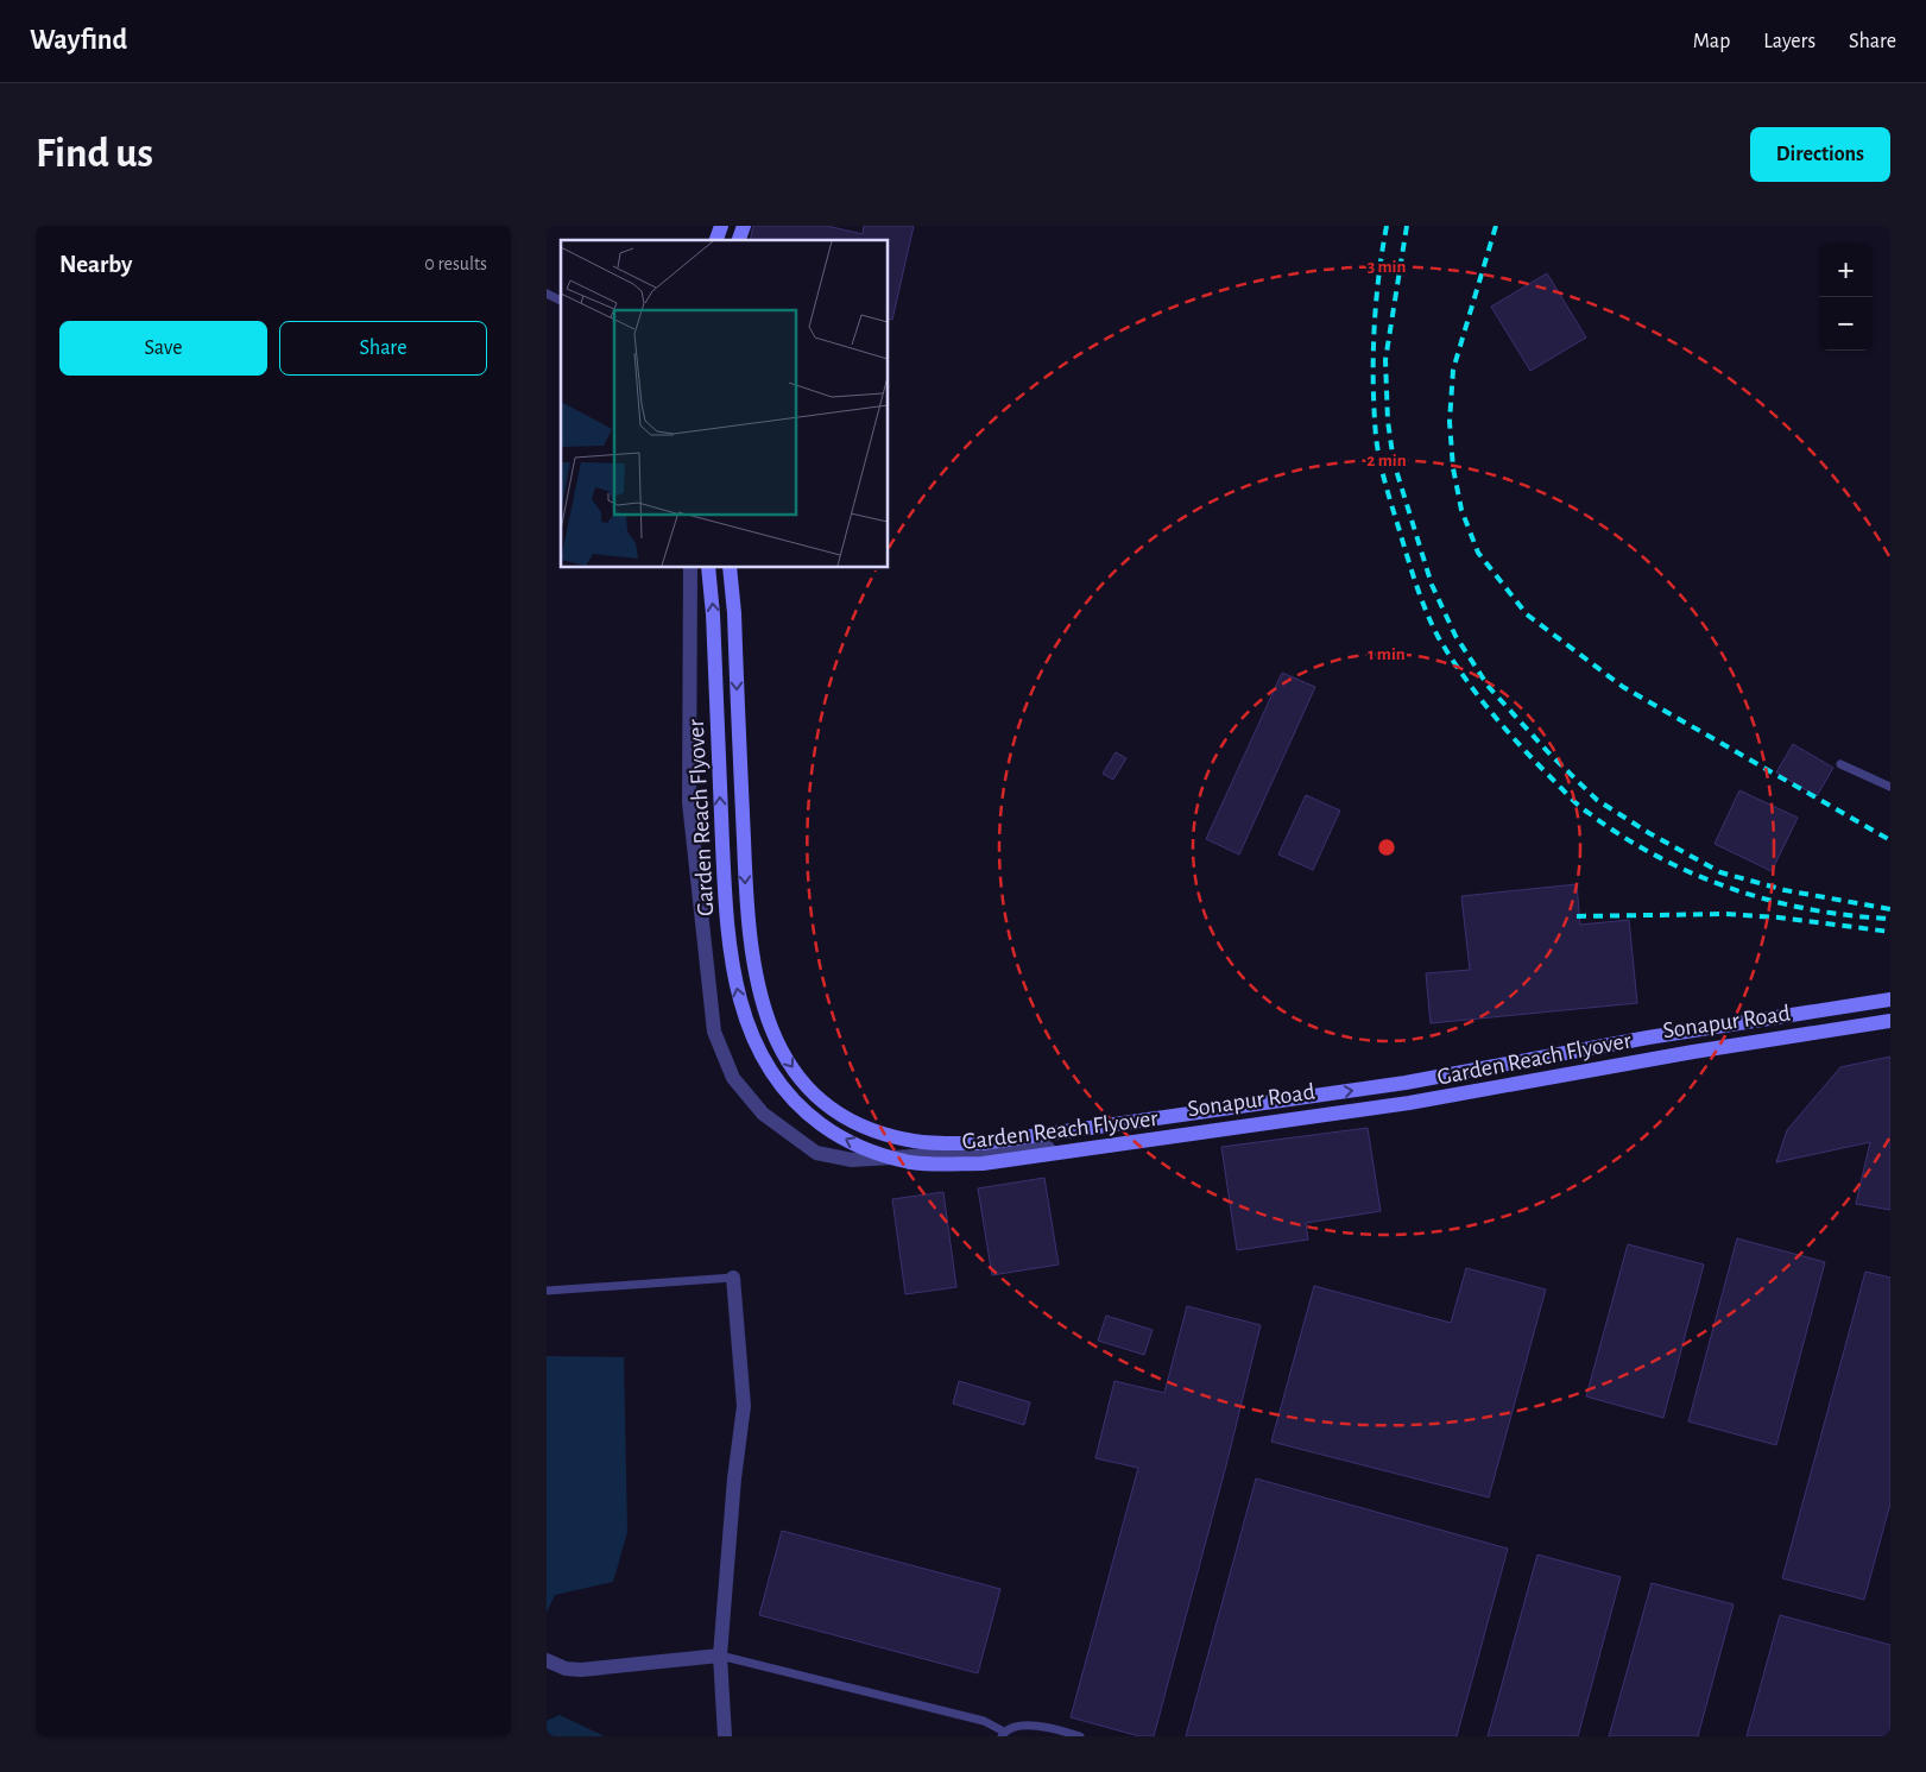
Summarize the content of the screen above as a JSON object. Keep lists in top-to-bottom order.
{
  "streets": {
    "main road": ["Garden Reach Flyover"],
    "street": ["Sonapur Road"]
  },
  "crossings": [
    ["Garden Reach Flyover", "Sonapur Road"]
  ],
  "page": {
    "header": "Wayfind",
    "nav": ["Map", "Layers", "Share"],
    "buttons": [
      "Directions",
      ["Save", "Share"]
    ],
    "title": "Find us",
    "heading": ["Nearby", "0 results"],
    "map_buttons": ["+", "−"]
  },
  "rings": ["3 min", "2 min", "1 min"]
}
